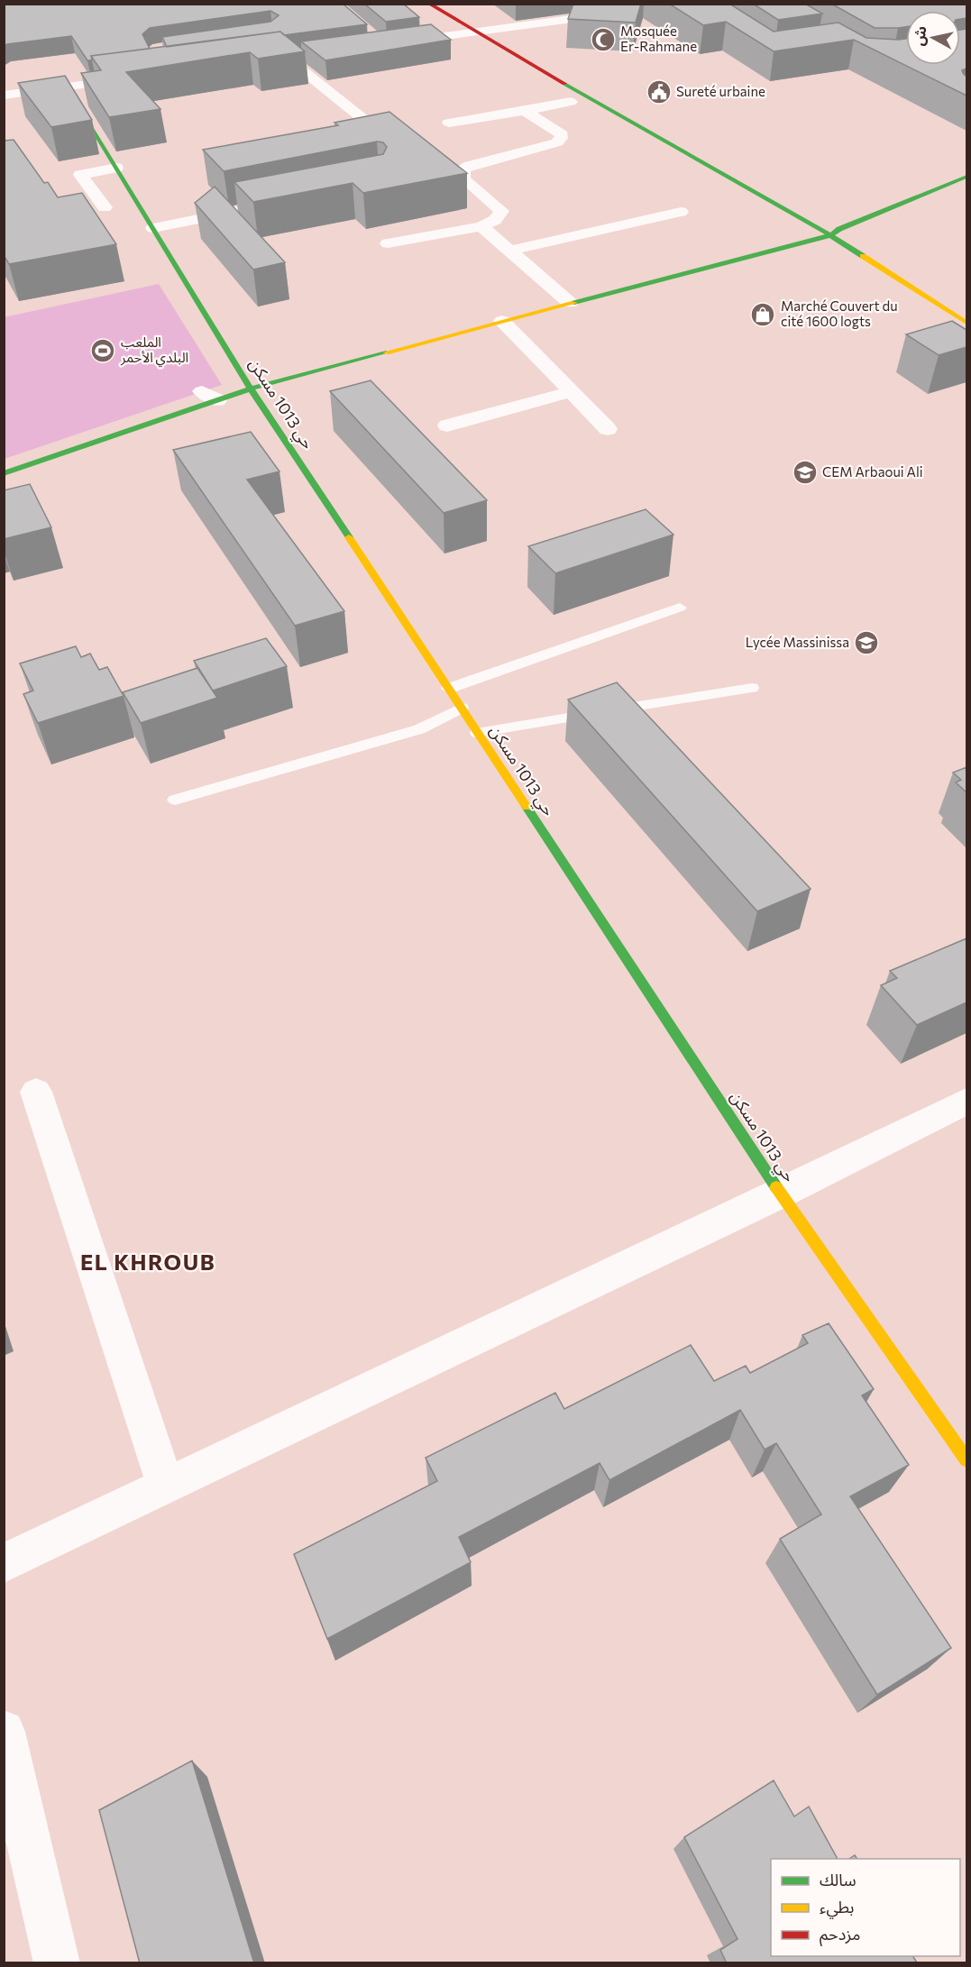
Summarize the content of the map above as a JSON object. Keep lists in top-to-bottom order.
{
  "streets": {
    "street": ["حي 1013 مسكن"]
  },
  "districts": ["EL KHROUB"],
  "places": {
    "mosque": ["Mosquée Er-Rahmane"],
    "public building": ["Sureté urbaine"],
    "shop": ["Marché Couvert du cité 1600 logts"],
    "sports": ["الملعب البلدي الأحمر"],
    "school or university": ["CEM Arbaoui Ali", "Lycée Massinissa"]
  },
  "legend": ["سالك", "بطيء", "مزدحم"],
  "north": "left"
}
